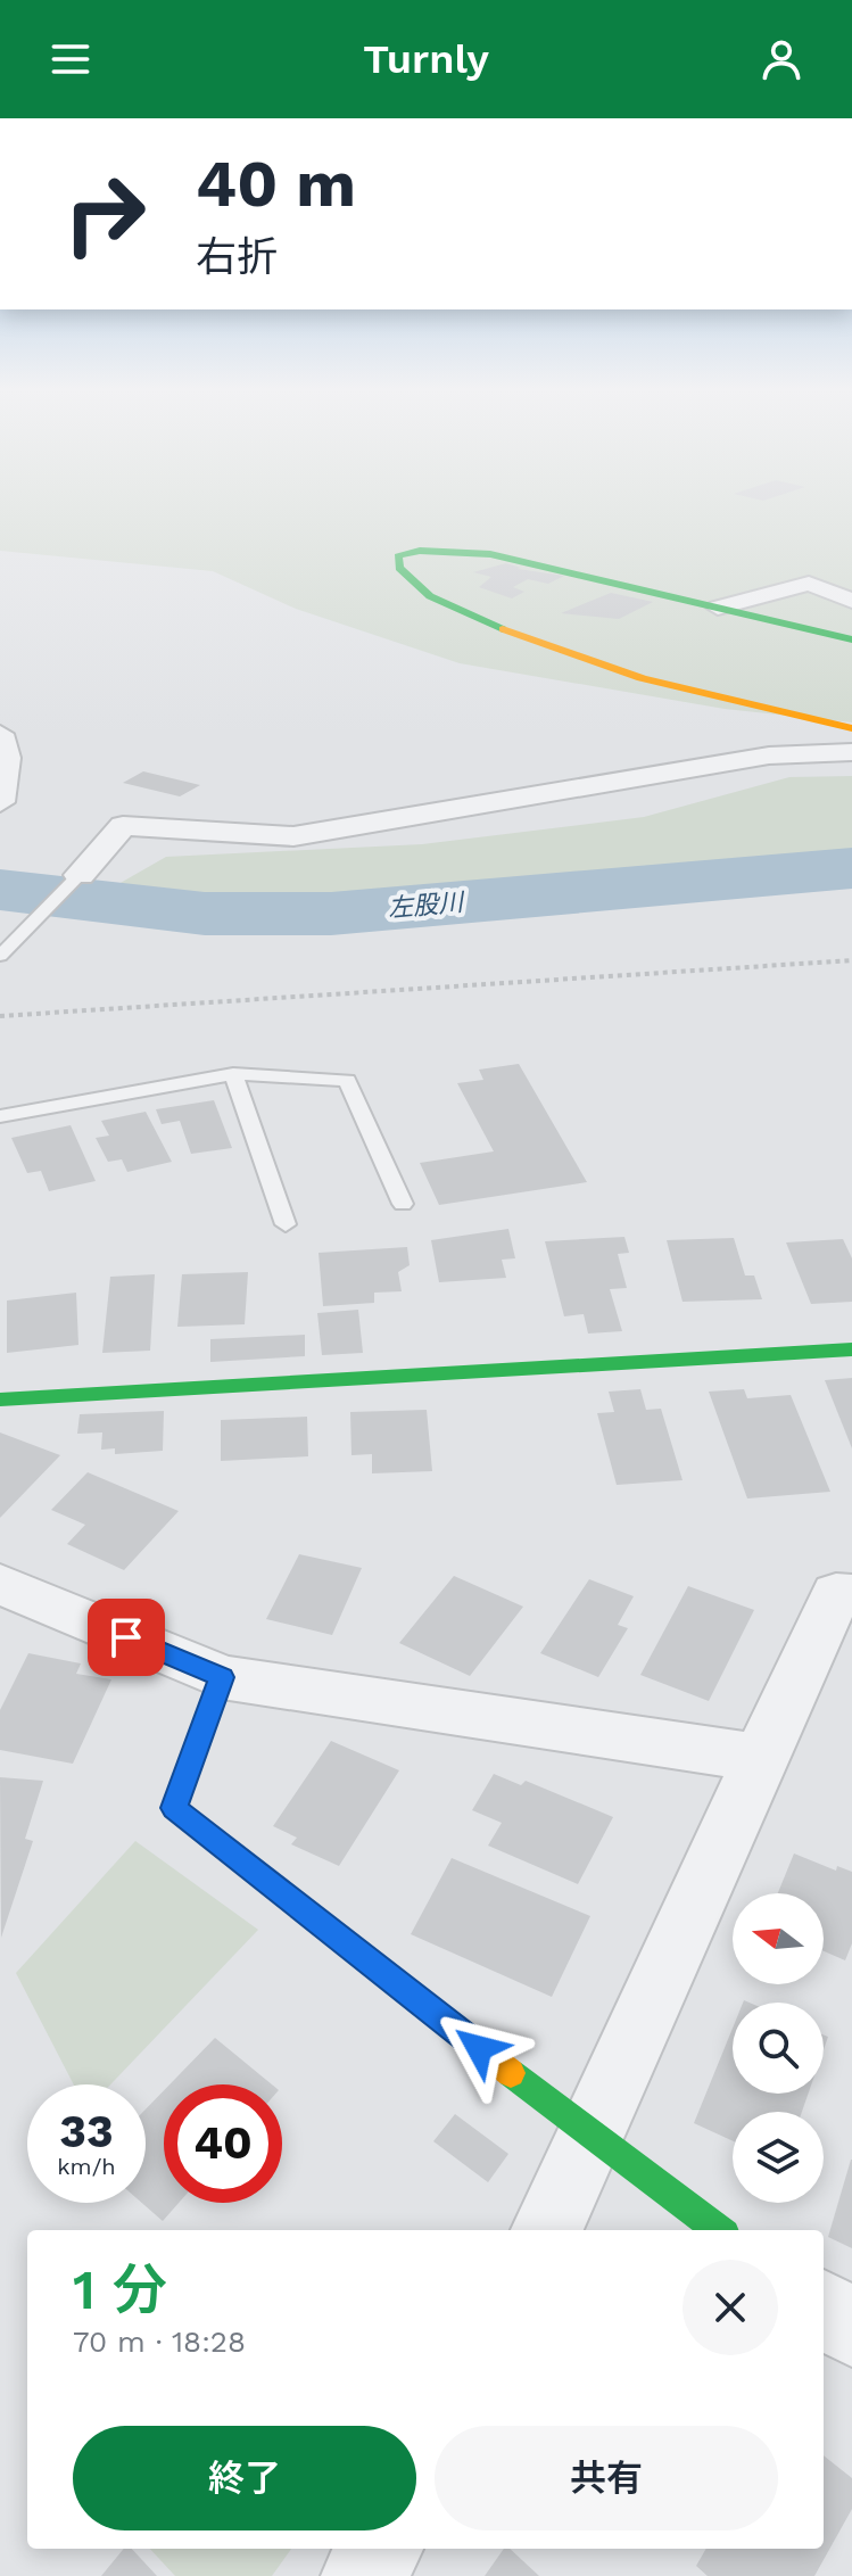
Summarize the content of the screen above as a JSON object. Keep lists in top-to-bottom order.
{
  "water": ["左股川"],
  "north": "left",
  "page": {
    "header": "Turnly",
    "turn": ["40 m", "右折"],
    "speed": "33 km/h",
    "limit": "40",
    "heading": ["1 分", "70 m · 18:28"],
    "buttons": ["終了", "共有"]
  }
}
